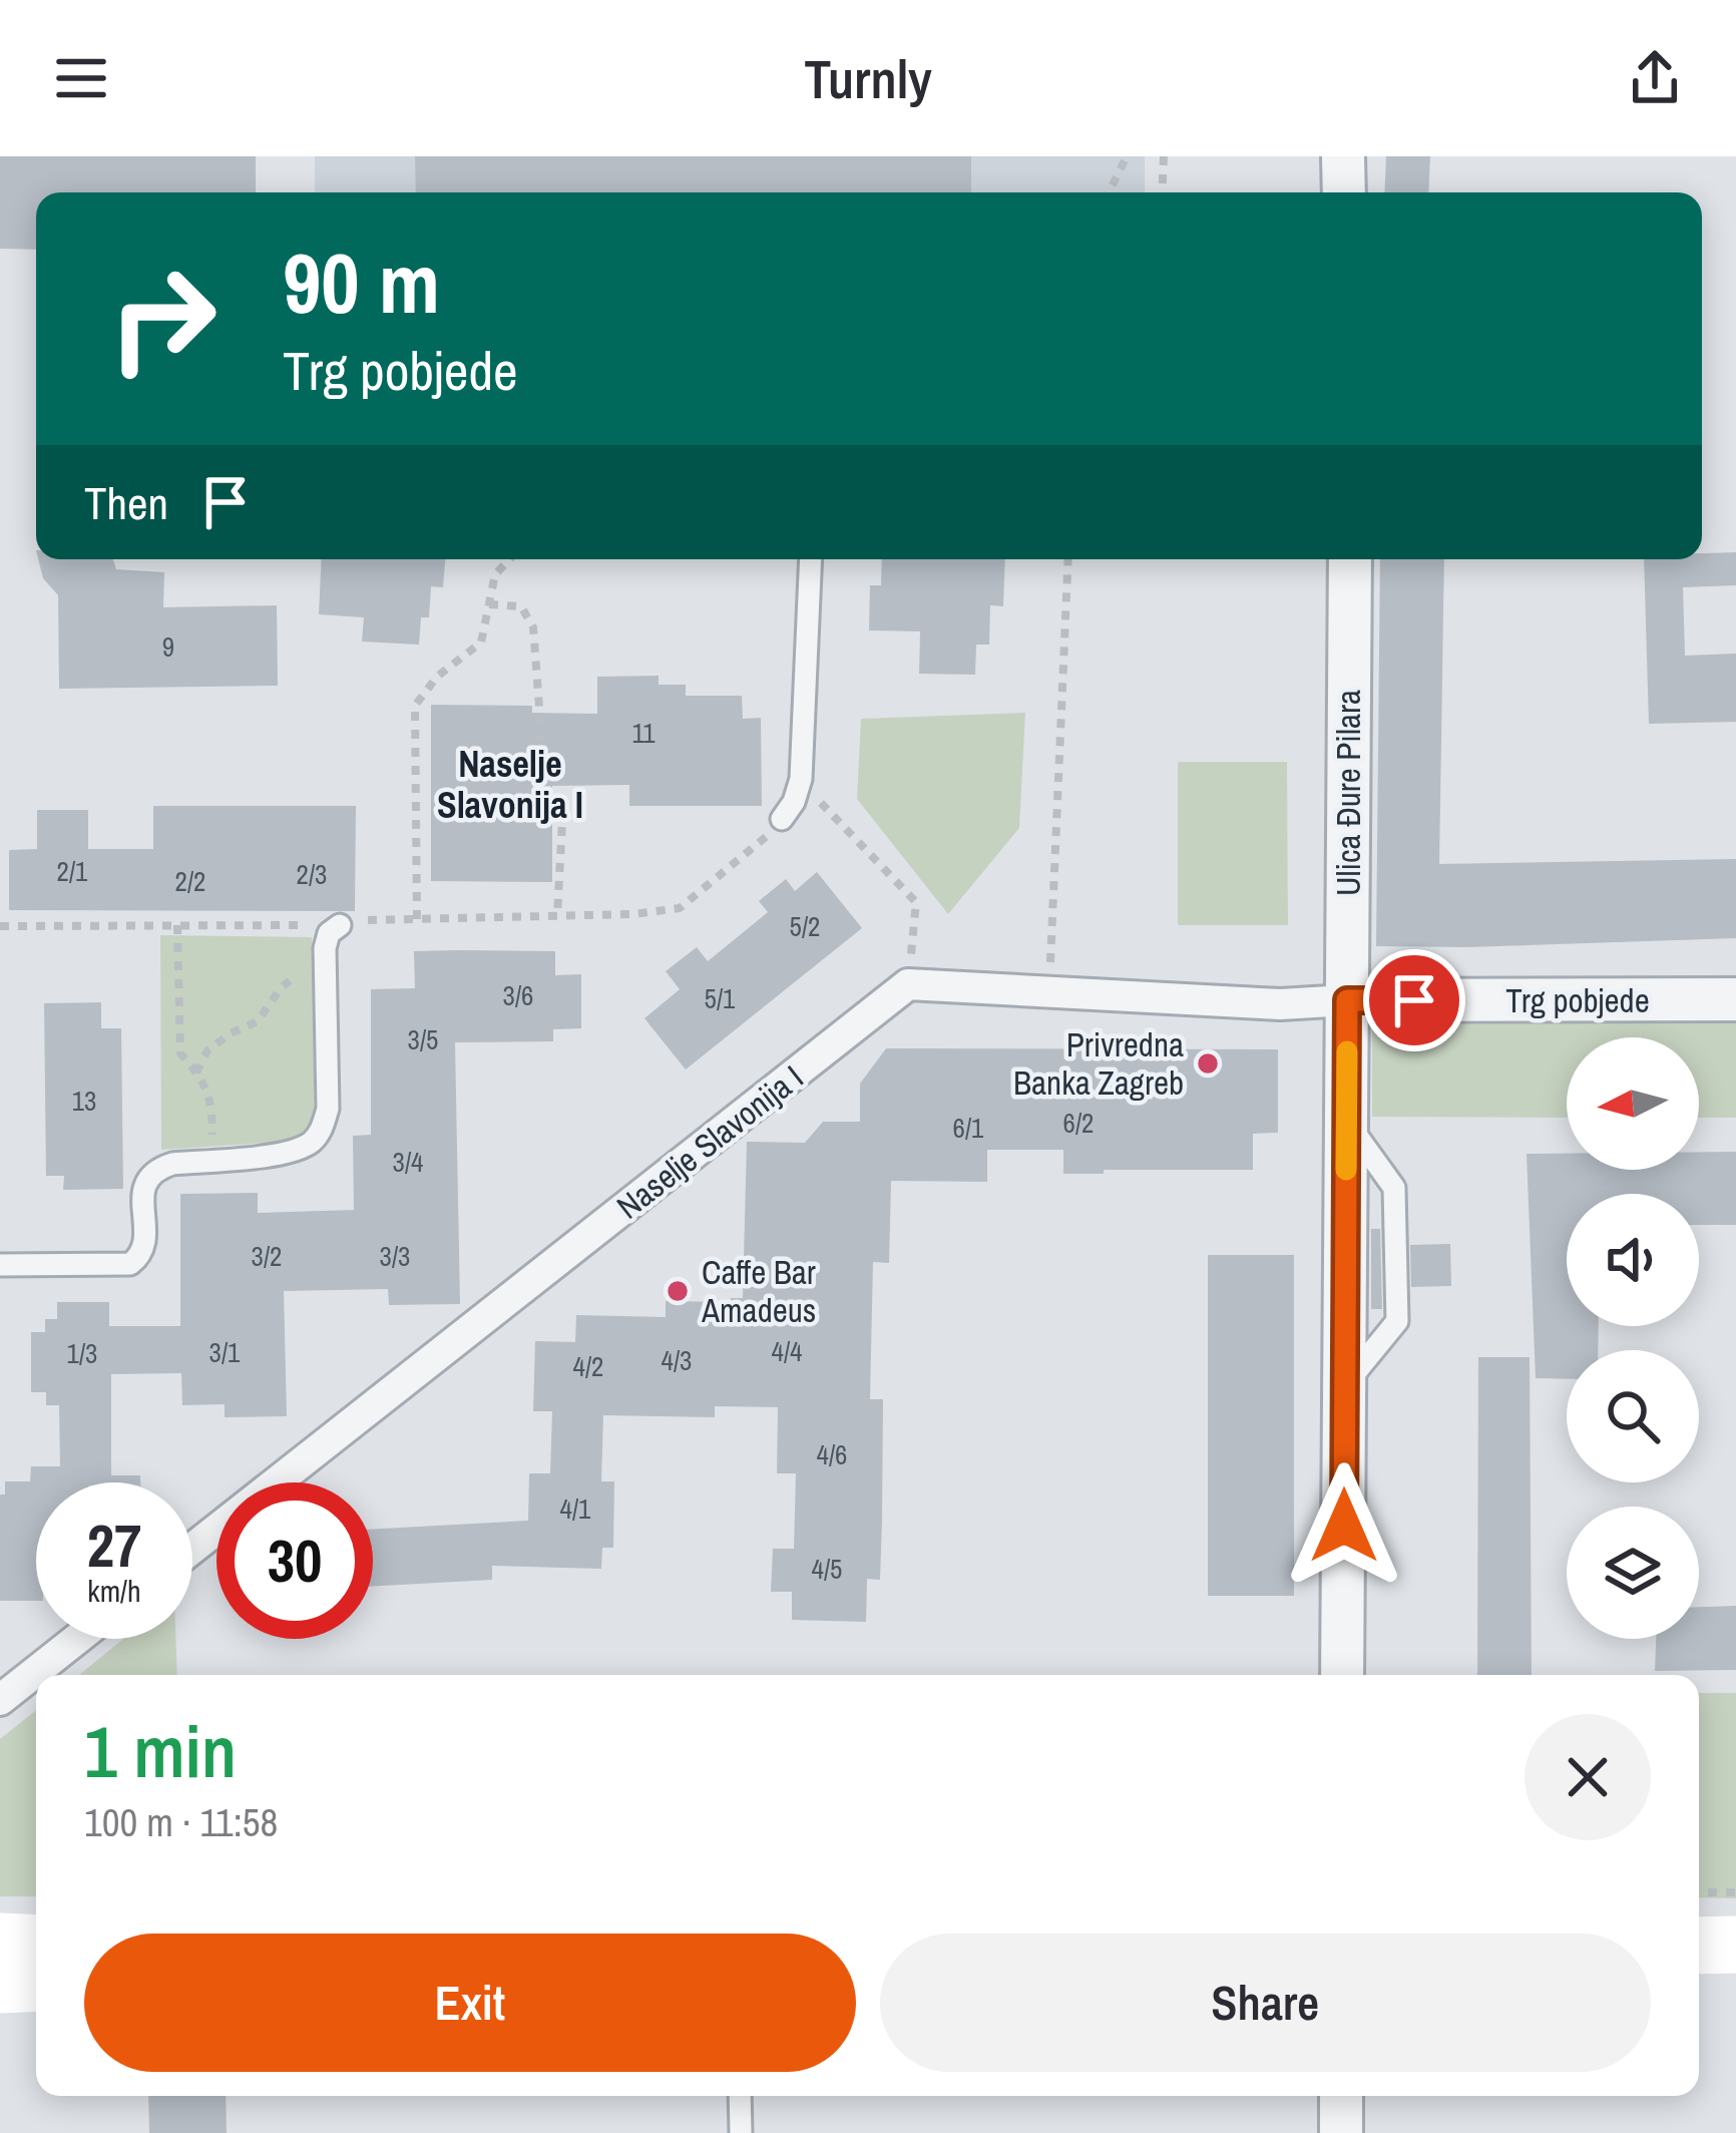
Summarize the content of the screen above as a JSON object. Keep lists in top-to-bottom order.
{
  "streets": {
    "street": ["Ulica Đure Pilara", "Trg pobjede", "Naselje Slavonija I"]
  },
  "crossings": [
    ["Ulica Đure Pilara", "Trg pobjede"]
  ],
  "districts": ["Naselje Slavonija I"],
  "places": ["Privredna Banka Zagreb", "Caffe Bar Amadeus"],
  "house_numbers": [
    "9",
    "11",
    "2/1",
    "2/3",
    "2/2",
    "5/2",
    "3/6",
    "5/1",
    "3/5",
    "13",
    "6/2",
    "6/1",
    "3/4",
    "3/2",
    "3/3",
    "4/4",
    "3/1",
    "1/3",
    "4/3",
    "4/2",
    "4/6",
    "4/1",
    "4/5"
  ],
  "north": "left",
  "page": {
    "header": "Turnly",
    "turn": ["90 m", "Trg pobjede"],
    "then": "Then",
    "speed": "27 km/h",
    "limit": "30",
    "heading": ["1 min", "100 m · 11:58"],
    "buttons": ["Exit", "Share"]
  }
}
